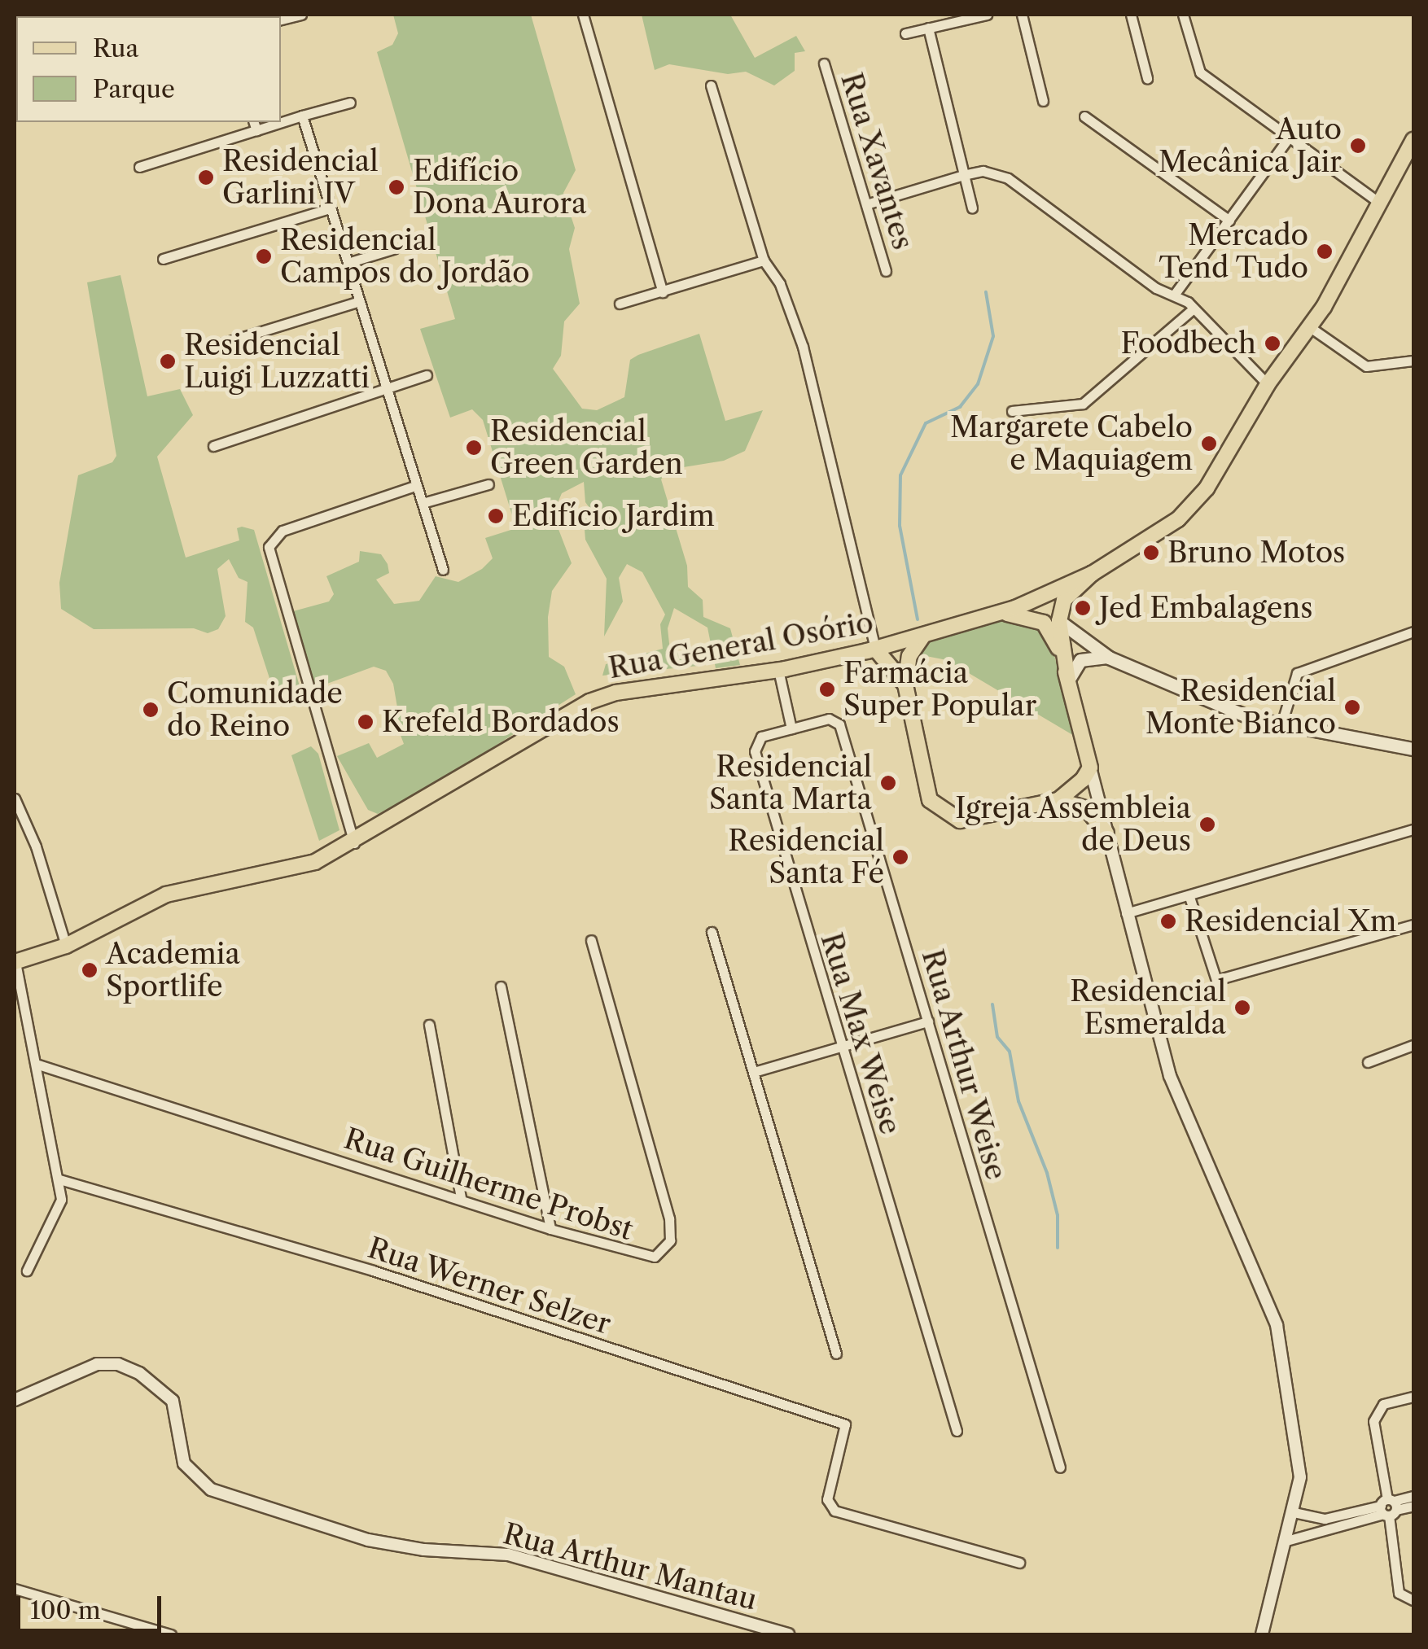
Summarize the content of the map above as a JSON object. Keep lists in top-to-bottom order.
{
  "streets": {
    "main road": ["Rua General Osório"],
    "street": [
      "Rua Xavantes",
      "Rua Max Weise",
      "Rua Arthur Weise",
      "Rua Guilherme Probst",
      "Rua Werner Selzer",
      "Rua Arthur Mantau"
    ]
  },
  "crossings": [
    ["Rua Max Weise", "Rua Arthur Weise"]
  ],
  "places": [
    "Auto Mecânica Jair",
    "Residencial Garlini IV",
    "Edifício Dona Aurora",
    "Mercado Tend Tudo",
    "Residencial Campos do Jordão",
    "Foodbech",
    "Residencial Luigi Luzzatti",
    "Margarete Cabelo e Maquiagem",
    "Residencial Green Garden",
    "Edifício Jardim",
    "Bruno Motos",
    "Jed Embalagens",
    "Farmácia Super Popular",
    "Residencial Monte Bianco",
    "Comunidade do Reino",
    "Krefeld Bordados",
    "Residencial Santa Marta",
    "Igreja Assembleia de Deus",
    "Residencial Santa Fé",
    "Residencial Xm",
    "Academia Sportlife",
    "Residencial Esmeralda"
  ],
  "legend": ["Rua", "Parque"],
  "scale_bar": "100 m"
}
